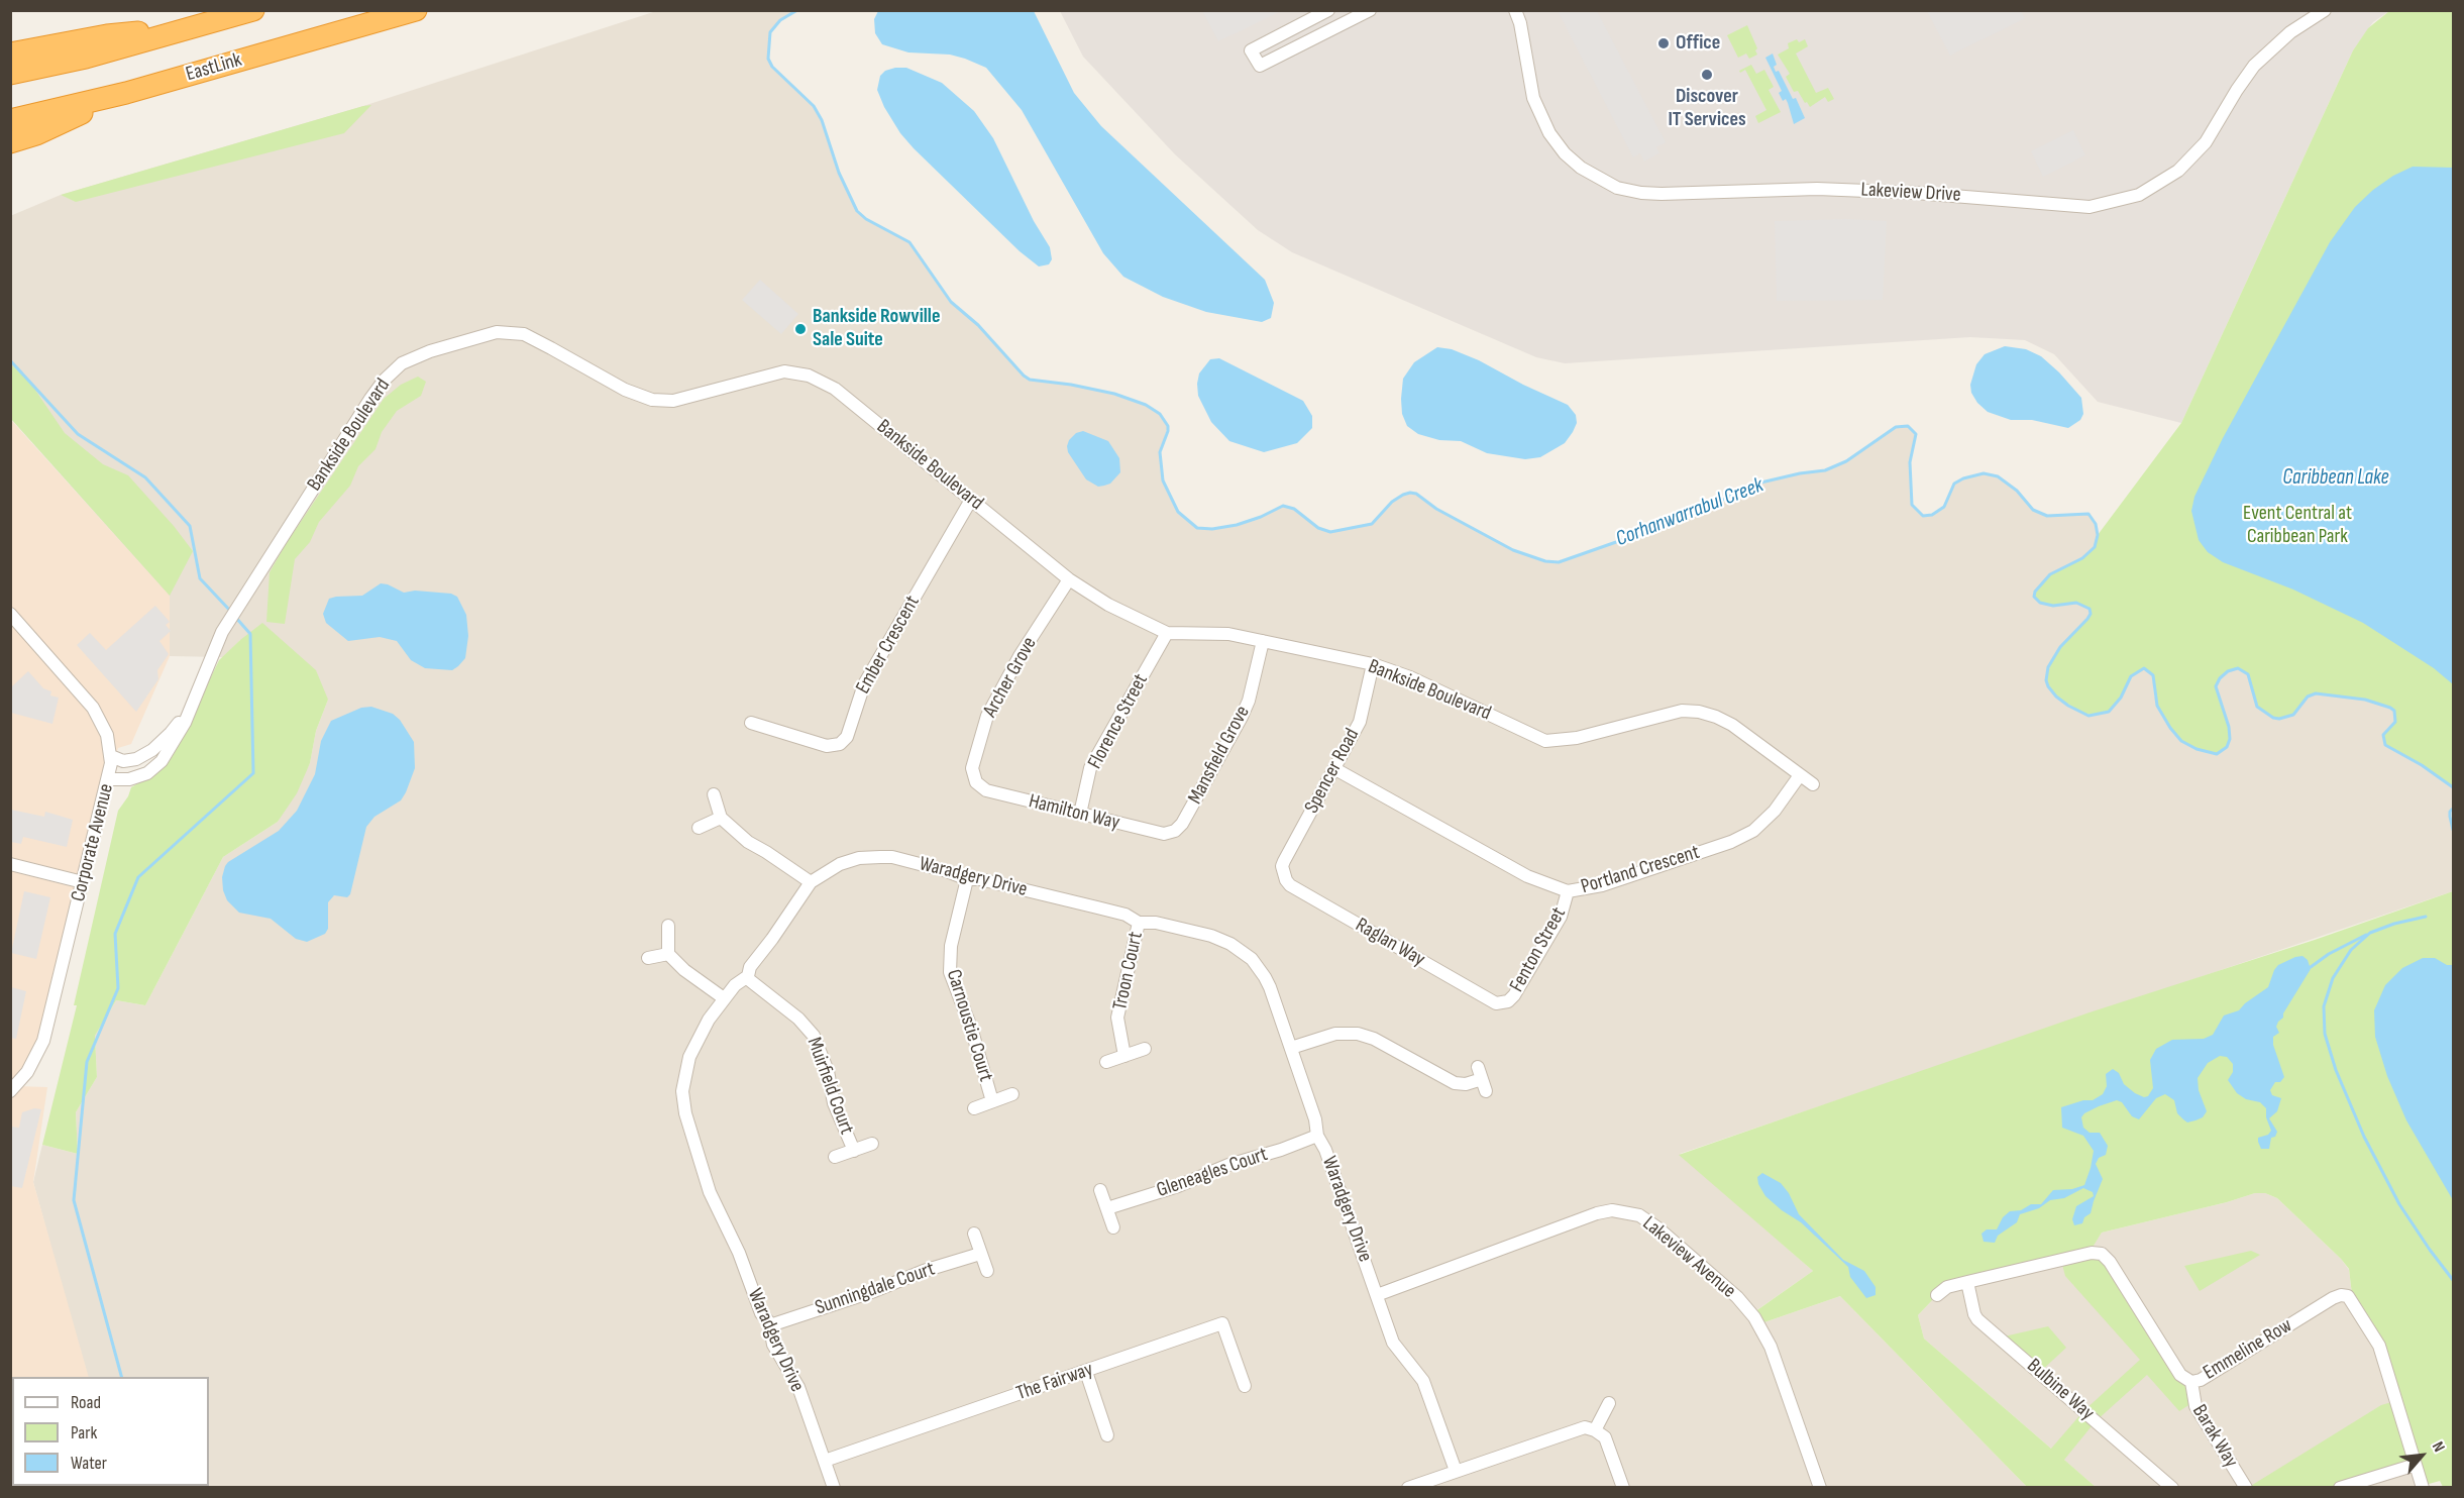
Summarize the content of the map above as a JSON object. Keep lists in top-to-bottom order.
{
  "streets": {
    "highway": ["EastLink"],
    "street": [
      "Lakeview Drive",
      "Bankside Boulevard",
      "Ember Crescent",
      "Archer Grove",
      "Florence Street",
      "Mansfield Grove",
      "Spencer Road",
      "Hamilton Way",
      "Corporate Avenue",
      "Portland Crescent",
      "Waradgery Drive",
      "Raglan Way",
      "Fenton Street",
      "Troon Court",
      "Carnoustie Court",
      "Muirfield Court",
      "Gleneagles Court",
      "Lakeview Avenue",
      "Sunningdale Court",
      "Emmeline Row",
      "The Fairway",
      "Bulbine Way",
      "Barak Way"
    ]
  },
  "crossings": [
    ["Bankside Boulevard", "Ember Crescent"],
    ["Bankside Boulevard", "Archer Grove"],
    ["Bankside Boulevard", "Florence Street"],
    ["Bankside Boulevard", "Mansfield Grove"],
    ["Bankside Boulevard", "Spencer Road"],
    ["Bankside Boulevard", "Corporate Avenue"],
    ["Bankside Boulevard", "Portland Crescent"],
    ["Archer Grove", "Hamilton Way"],
    ["Florence Street", "Hamilton Way"],
    ["Mansfield Grove", "Hamilton Way"],
    ["Spencer Road", "Portland Crescent"],
    ["Spencer Road", "Raglan Way"],
    ["Portland Crescent", "Fenton Street"],
    ["Waradgery Drive", "Troon Court"],
    ["Waradgery Drive", "Carnoustie Court"],
    ["Waradgery Drive", "Muirfield Court"],
    ["Waradgery Drive", "Gleneagles Court"],
    ["Waradgery Drive", "Lakeview Avenue"],
    ["Waradgery Drive", "Sunningdale Court"],
    ["Waradgery Drive", "The Fairway"],
    ["Raglan Way", "Fenton Street"],
    ["Emmeline Row", "Bulbine Way"],
    ["Emmeline Row", "Barak Way"]
  ],
  "water": ["Caribbean Lake", "Corhanwarrabul Creek"],
  "parks": ["Event Central at Caribbean Park"],
  "places": ["Office", "Discover IT Services", "Bankside Rowville Sale Suite"],
  "legend": ["Road", "Park", "Water"],
  "north": "top right"
}
